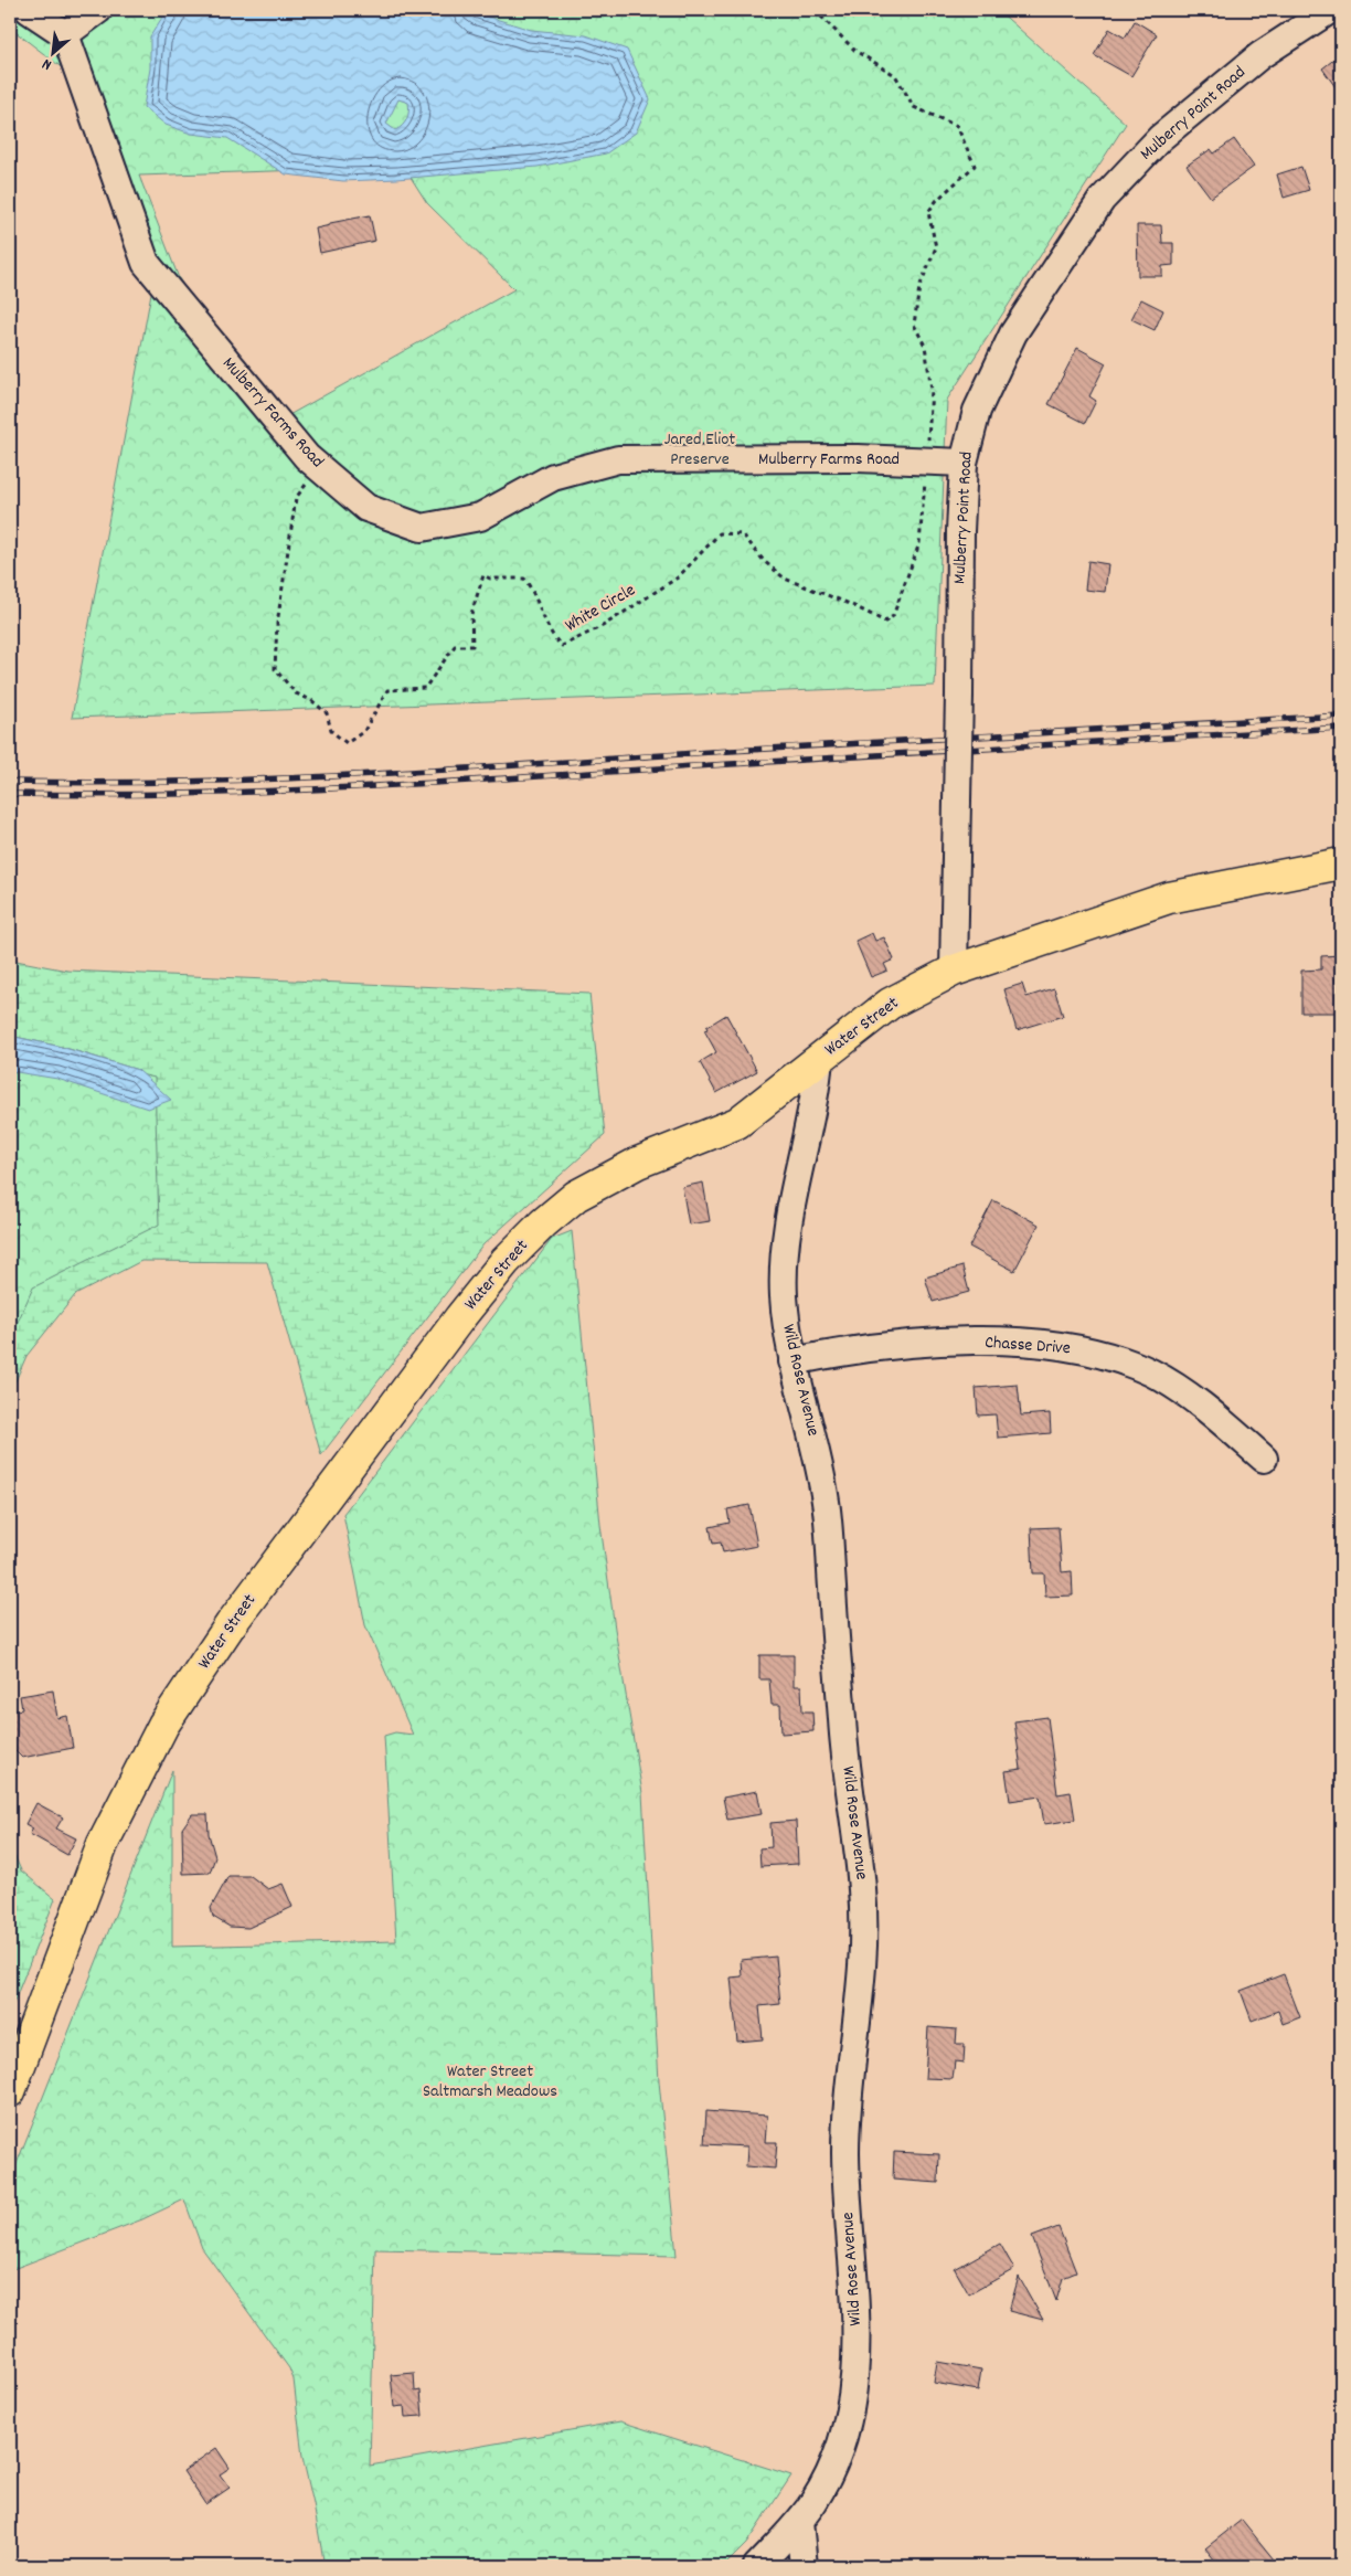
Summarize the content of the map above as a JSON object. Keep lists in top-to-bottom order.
{
  "streets": {
    "main road": ["Water Street"],
    "street": [
      "Mulberry Point Road",
      "Mulberry Farms Road",
      "Chasse Drive",
      "Wild Rose Avenue"
    ],
    "path": ["White Circle"]
  },
  "crossings": [
    ["Mulberry Point Road", "Mulberry Farms Road"],
    ["Mulberry Point Road", "Water Street"],
    ["Mulberry Farms Road", "White Circle"],
    ["Water Street", "Wild Rose Avenue"],
    ["Chasse Drive", "Wild Rose Avenue"]
  ],
  "parks": ["Jared Eliot Preserve", "Water Street Saltmarsh Meadows"],
  "north": "bottom left"
}
